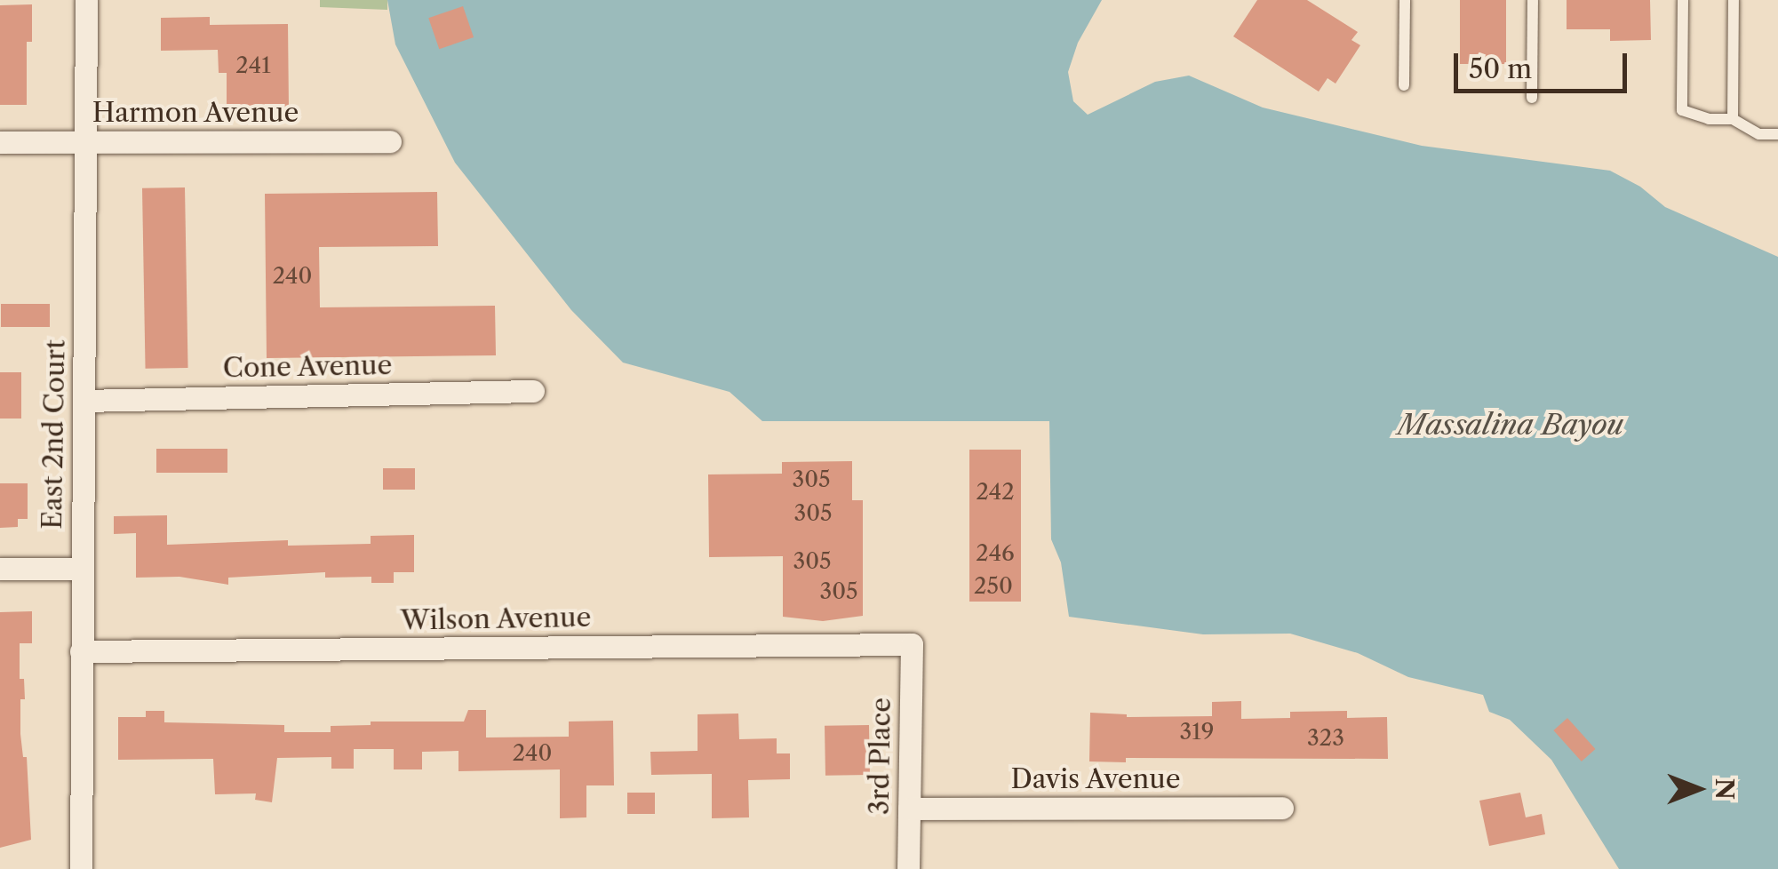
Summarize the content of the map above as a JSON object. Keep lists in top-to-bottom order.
{
  "streets": {
    "street": [
      "Harmon Avenue",
      "Cone Avenue",
      "East 2nd Court",
      "Wilson Avenue",
      "3rd Place",
      "Davis Avenue"
    ]
  },
  "crossings": [
    ["Harmon Avenue", "East 2nd Court"],
    ["Cone Avenue", "East 2nd Court"],
    ["East 2nd Court", "Wilson Avenue"],
    ["Wilson Avenue", "3rd Place"],
    ["3rd Place", "Davis Avenue"]
  ],
  "water": ["Massalina Bayou"],
  "house_numbers": [
    "241",
    "240",
    "305",
    "242",
    "305",
    "246",
    "305",
    "250",
    "305",
    "319",
    "323",
    "240"
  ],
  "scale_bar": "50 m",
  "north": "right"
}
